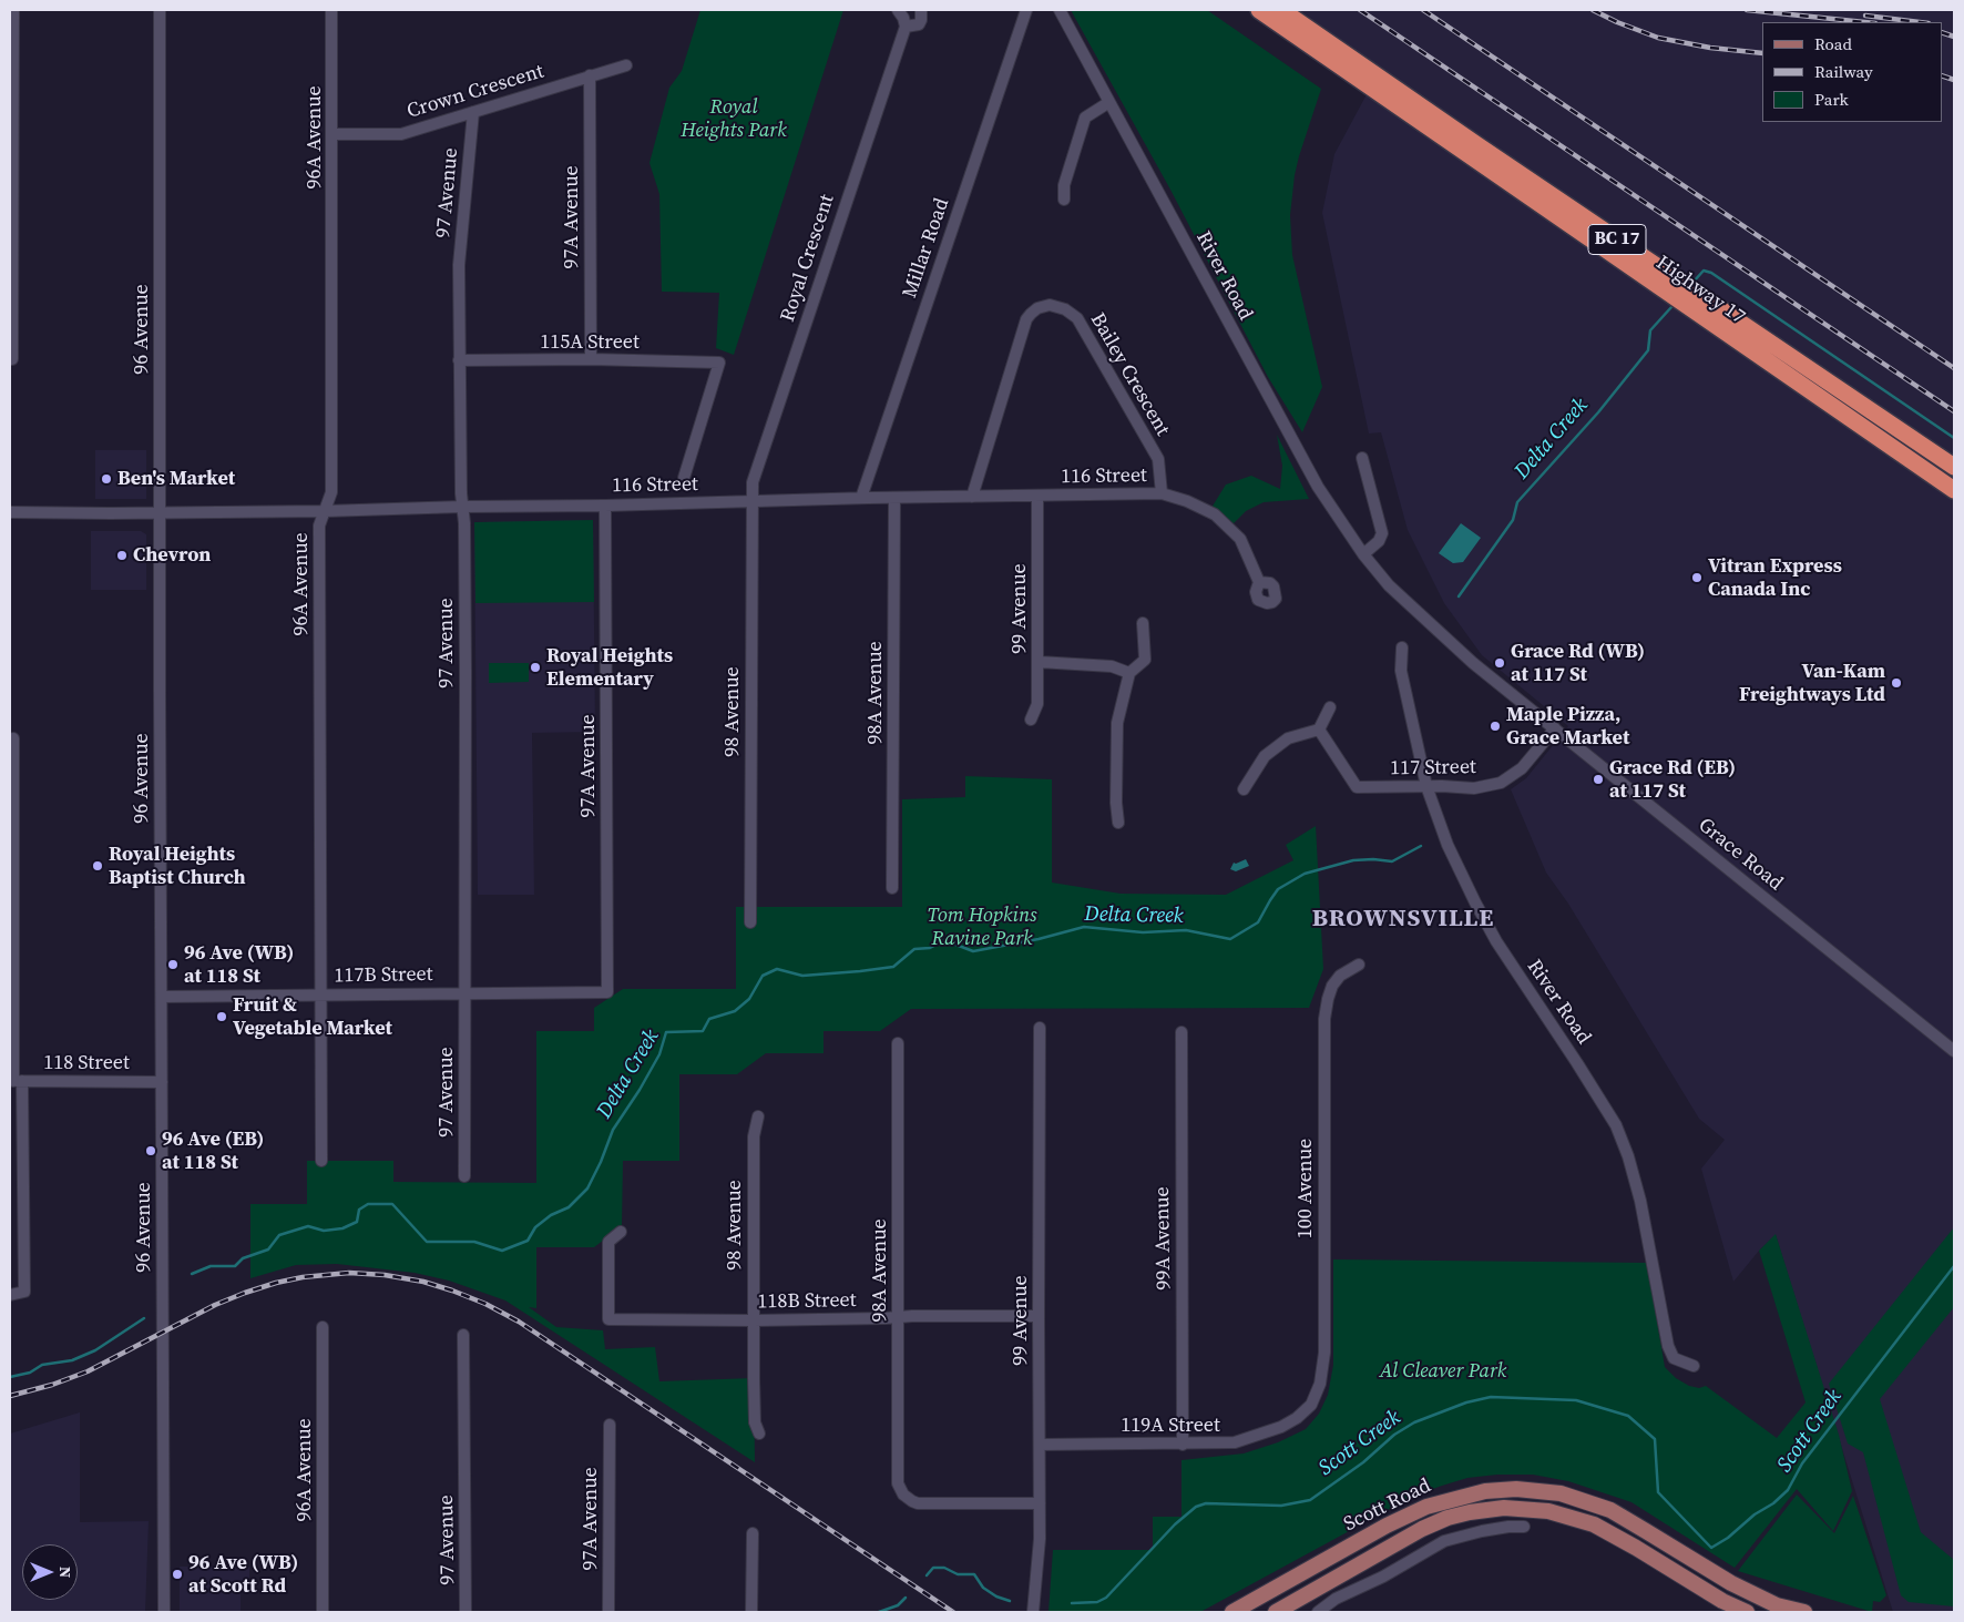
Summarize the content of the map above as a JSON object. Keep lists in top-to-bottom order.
{
  "streets": {
    "highway": ["BC 17", "Highway 17"],
    "main road": ["Scott Road"],
    "street": [
      "Crown Crescent",
      "96A Avenue",
      "97 Avenue",
      "97A Avenue",
      "Millar Road",
      "Royal Crescent",
      "River Road",
      "96 Avenue",
      "115A Street",
      "Bailey Crescent",
      "116 Street",
      "99 Avenue",
      "98A Avenue",
      "98 Avenue",
      "117 Street",
      "Grace Road",
      "117B Street",
      "118 Street",
      "100 Avenue",
      "99A Avenue",
      "118B Street",
      "119A Street"
    ]
  },
  "crossings": [
    ["Crown Crescent", "96A Avenue"],
    ["Crown Crescent", "97 Avenue"],
    ["Crown Crescent", "97A Avenue"],
    ["96A Avenue", "116 Street"],
    ["96A Avenue", "117B Street"],
    ["97 Avenue", "115A Street"],
    ["97 Avenue", "116 Street"],
    ["97 Avenue", "117B Street"],
    ["97A Avenue", "115A Street"],
    ["97A Avenue", "116 Street"],
    ["97A Avenue", "117B Street"],
    ["Millar Road", "116 Street"],
    ["Royal Crescent", "116 Street"],
    ["Royal Crescent", "98 Avenue"],
    ["River Road", "117 Street"],
    ["River Road", "Grace Road"],
    ["96 Avenue", "116 Street"],
    ["96 Avenue", "117B Street"],
    ["96 Avenue", "118 Street"],
    ["Bailey Crescent", "116 Street"],
    ["116 Street", "99 Avenue"],
    ["116 Street", "98A Avenue"],
    ["116 Street", "98 Avenue"],
    ["99 Avenue", "98A Avenue"],
    ["99 Avenue", "118B Street"],
    ["99 Avenue", "119A Street"],
    ["98A Avenue", "118B Street"],
    ["98 Avenue", "118B Street"],
    ["117 Street", "Grace Road"],
    ["100 Avenue", "119A Street"],
    ["99A Avenue", "119A Street"]
  ],
  "districts": ["BROWNSVILLE"],
  "water": ["Delta Creek", "Scott Creek"],
  "parks": ["Royal Heights Park", "Tom Hopkins Ravine Park", "Al Cleaver Park"],
  "places": [
    "Ben's Market",
    "Chevron",
    "Vitran Express Canada Inc",
    "Grace Rd (WB) at 117 St",
    "Royal Heights Elementary",
    "Van-Kam Freightways Ltd",
    "Maple Pizza, Grace Market",
    "Grace Rd (EB) at 117 St",
    "Royal Heights Baptist Church",
    "96 Ave (WB) at 118 St",
    "Fruit & Vegetable Market",
    "96 Ave (EB) at 118 St",
    "96 Ave (WB) at Scott Rd"
  ],
  "legend": ["Road", "Railway", "Park"],
  "north": "right"
}
